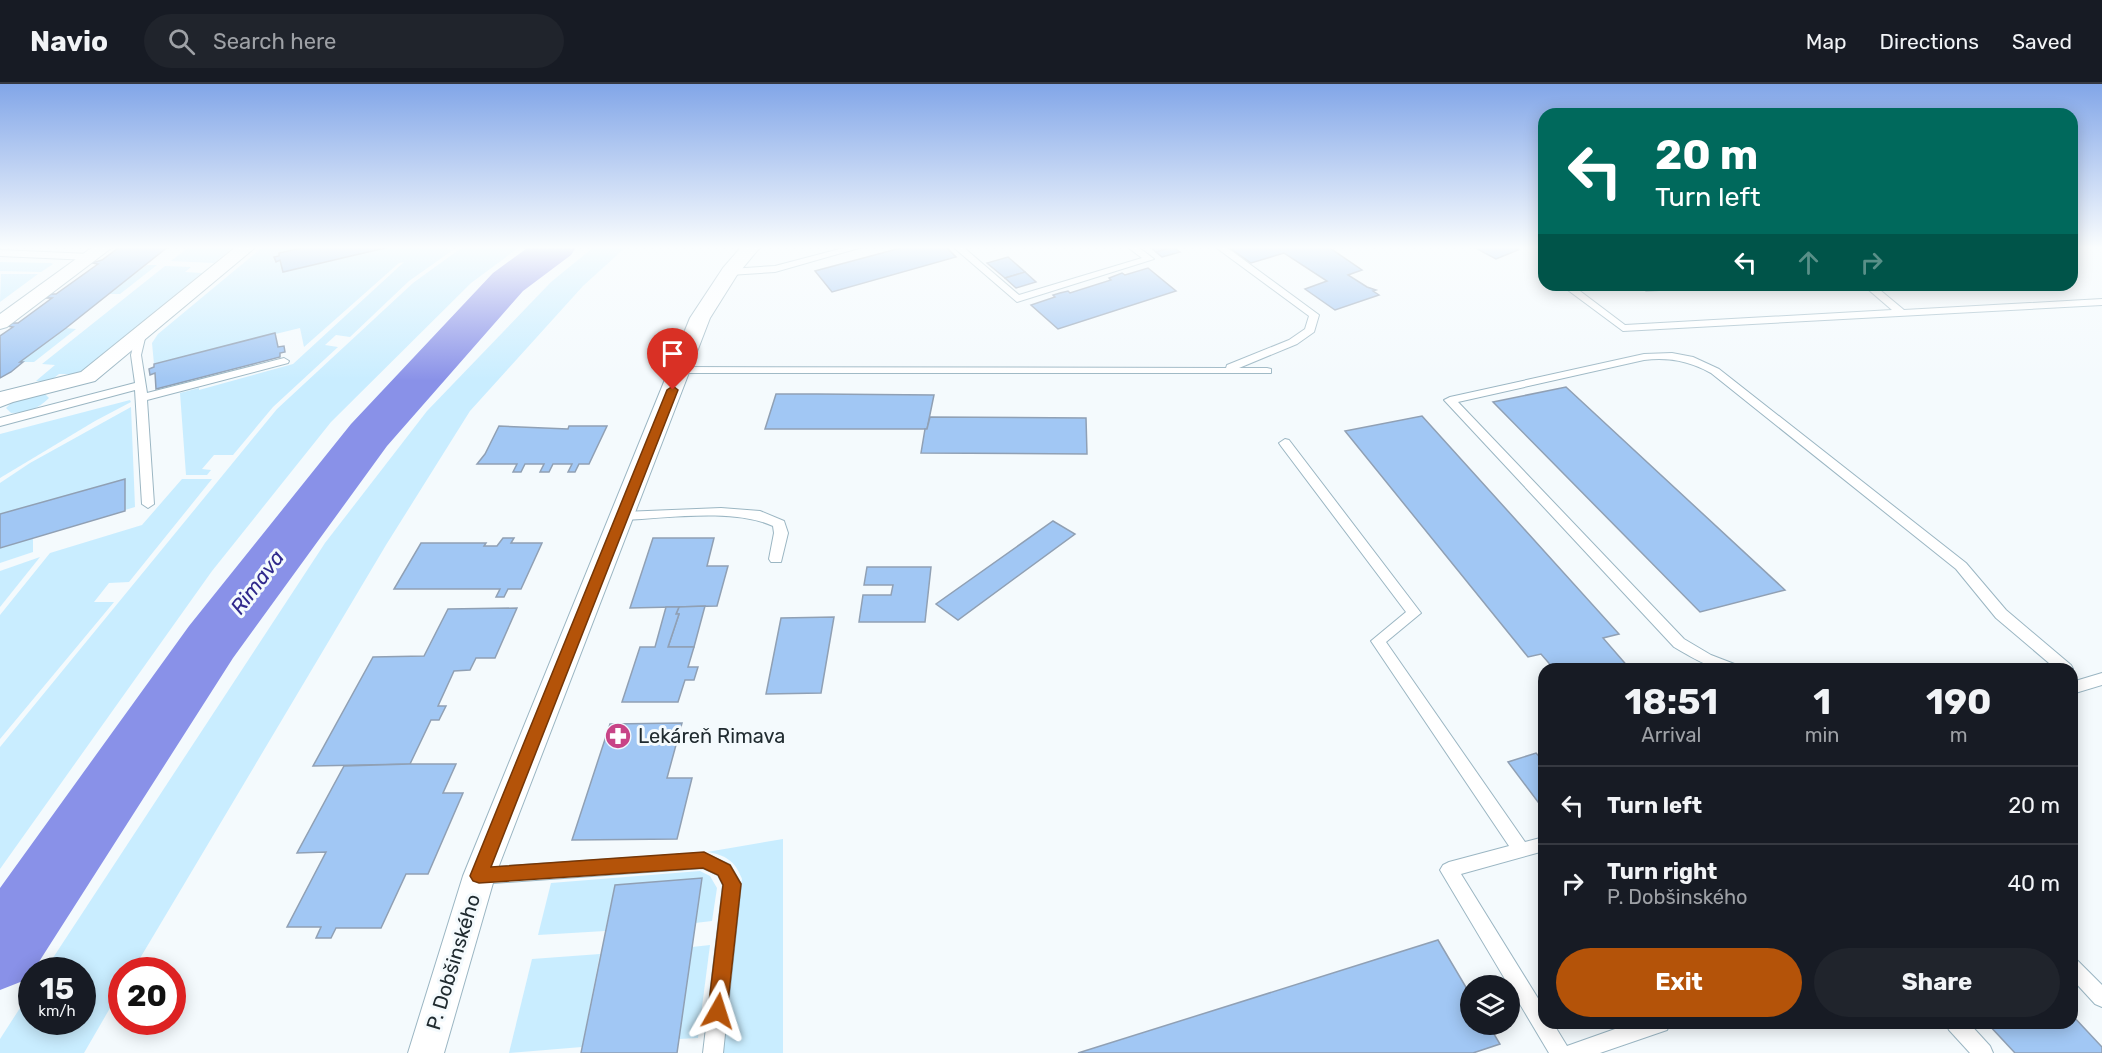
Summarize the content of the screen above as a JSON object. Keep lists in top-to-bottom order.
{
  "streets": {
    "street": ["P. Dobšinského"]
  },
  "water": ["Rimava"],
  "places": {
    "pharmacy": ["Lekáreň Rimava"]
  },
  "page": {
    "header": "Navio",
    "search": "Search here",
    "nav": ["Map", "Directions", "Saved"],
    "turn": ["20 m", "Turn left"],
    "eta": [
      "18:51",
      "Arrival",
      "1",
      "min",
      "190",
      "m"
    ],
    "list": [
      {
        "name": "Turn left",
        "value": "20 m"
      },
      {
        "name": "Turn right",
        "note": "P. Dobšinského",
        "value": "40 m"
      }
    ],
    "buttons": ["Exit", "Share"],
    "speed": "15 km/h",
    "limit": "20"
  }
}
